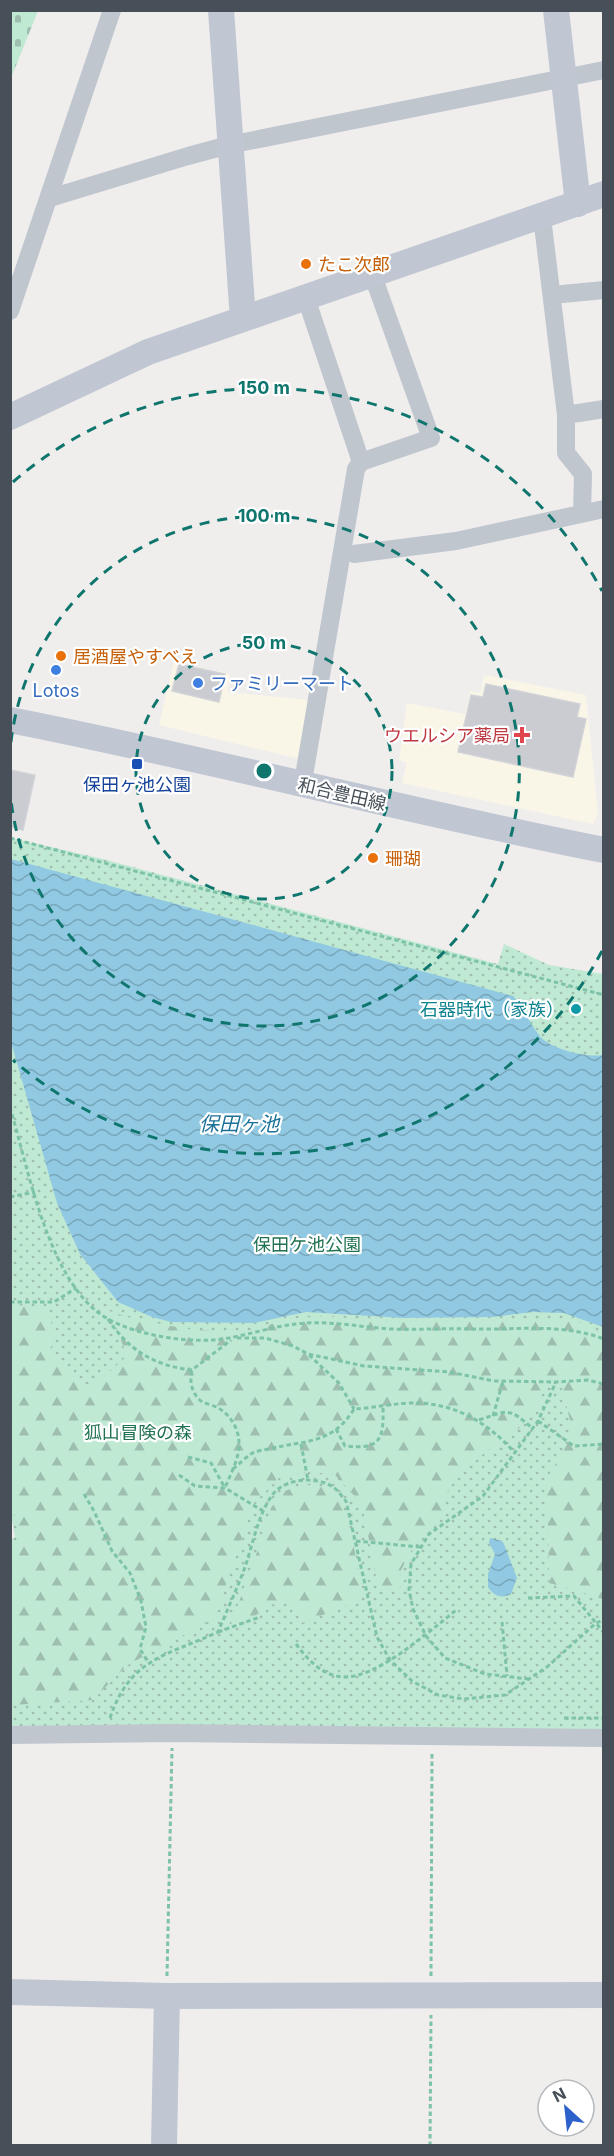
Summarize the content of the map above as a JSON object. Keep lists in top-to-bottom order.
{
  "streets": {
    "street": ["和合豊田線"]
  },
  "water": ["保田ヶ池"],
  "parks": ["保田ケ池公園", "狐山冒険の森"],
  "places": {
    "other": [
      "たこ次郎",
      "居酒屋やすべえ",
      "Lotos",
      "ファミリーマート",
      "珊瑚",
      "石器時代（家族）"
    ],
    "health": ["ウエルシア薬局"],
    "transit": ["保田ヶ池公園"]
  },
  "north": "top left",
  "rings": ["150 m", "100 m", "50 m"]
}
